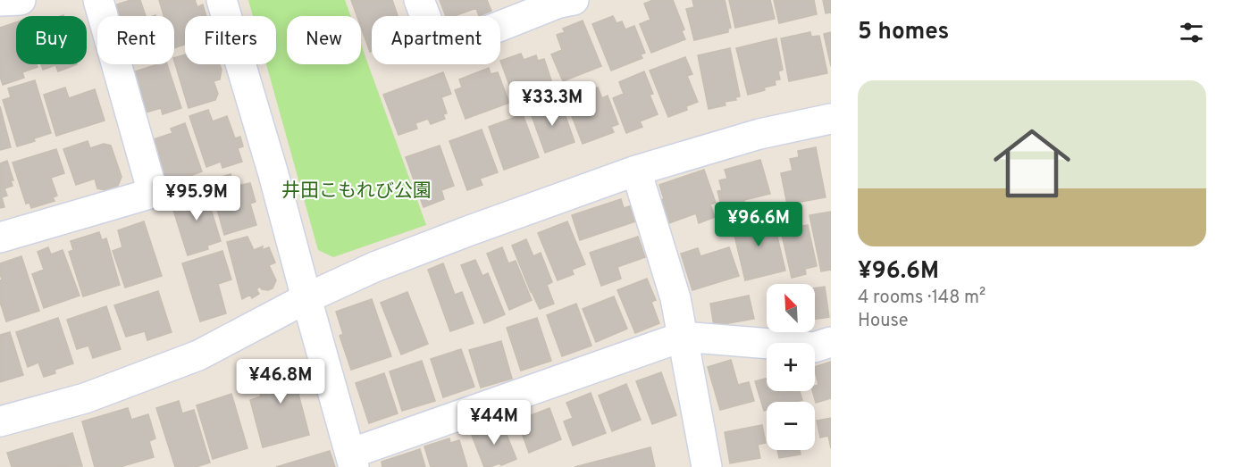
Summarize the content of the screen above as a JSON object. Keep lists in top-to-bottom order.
{
  "parks": ["井田こもれび公園"],
  "north": "top left",
  "page": {
    "heading": "5 homes",
    "chip": [
      "Buy",
      "Rent",
      "Filters",
      "New",
      "Apartment"
    ],
    "list": [
      {
        "name": "¥96.6M",
        "note": "4 rooms · 148 m² · House"
      }
    ],
    "price": [
      "¥33.3M",
      "¥95.9M",
      "¥96.6M",
      "¥46.8M",
      "¥44M"
    ],
    "map_buttons": ["+", "−"]
  }
}
